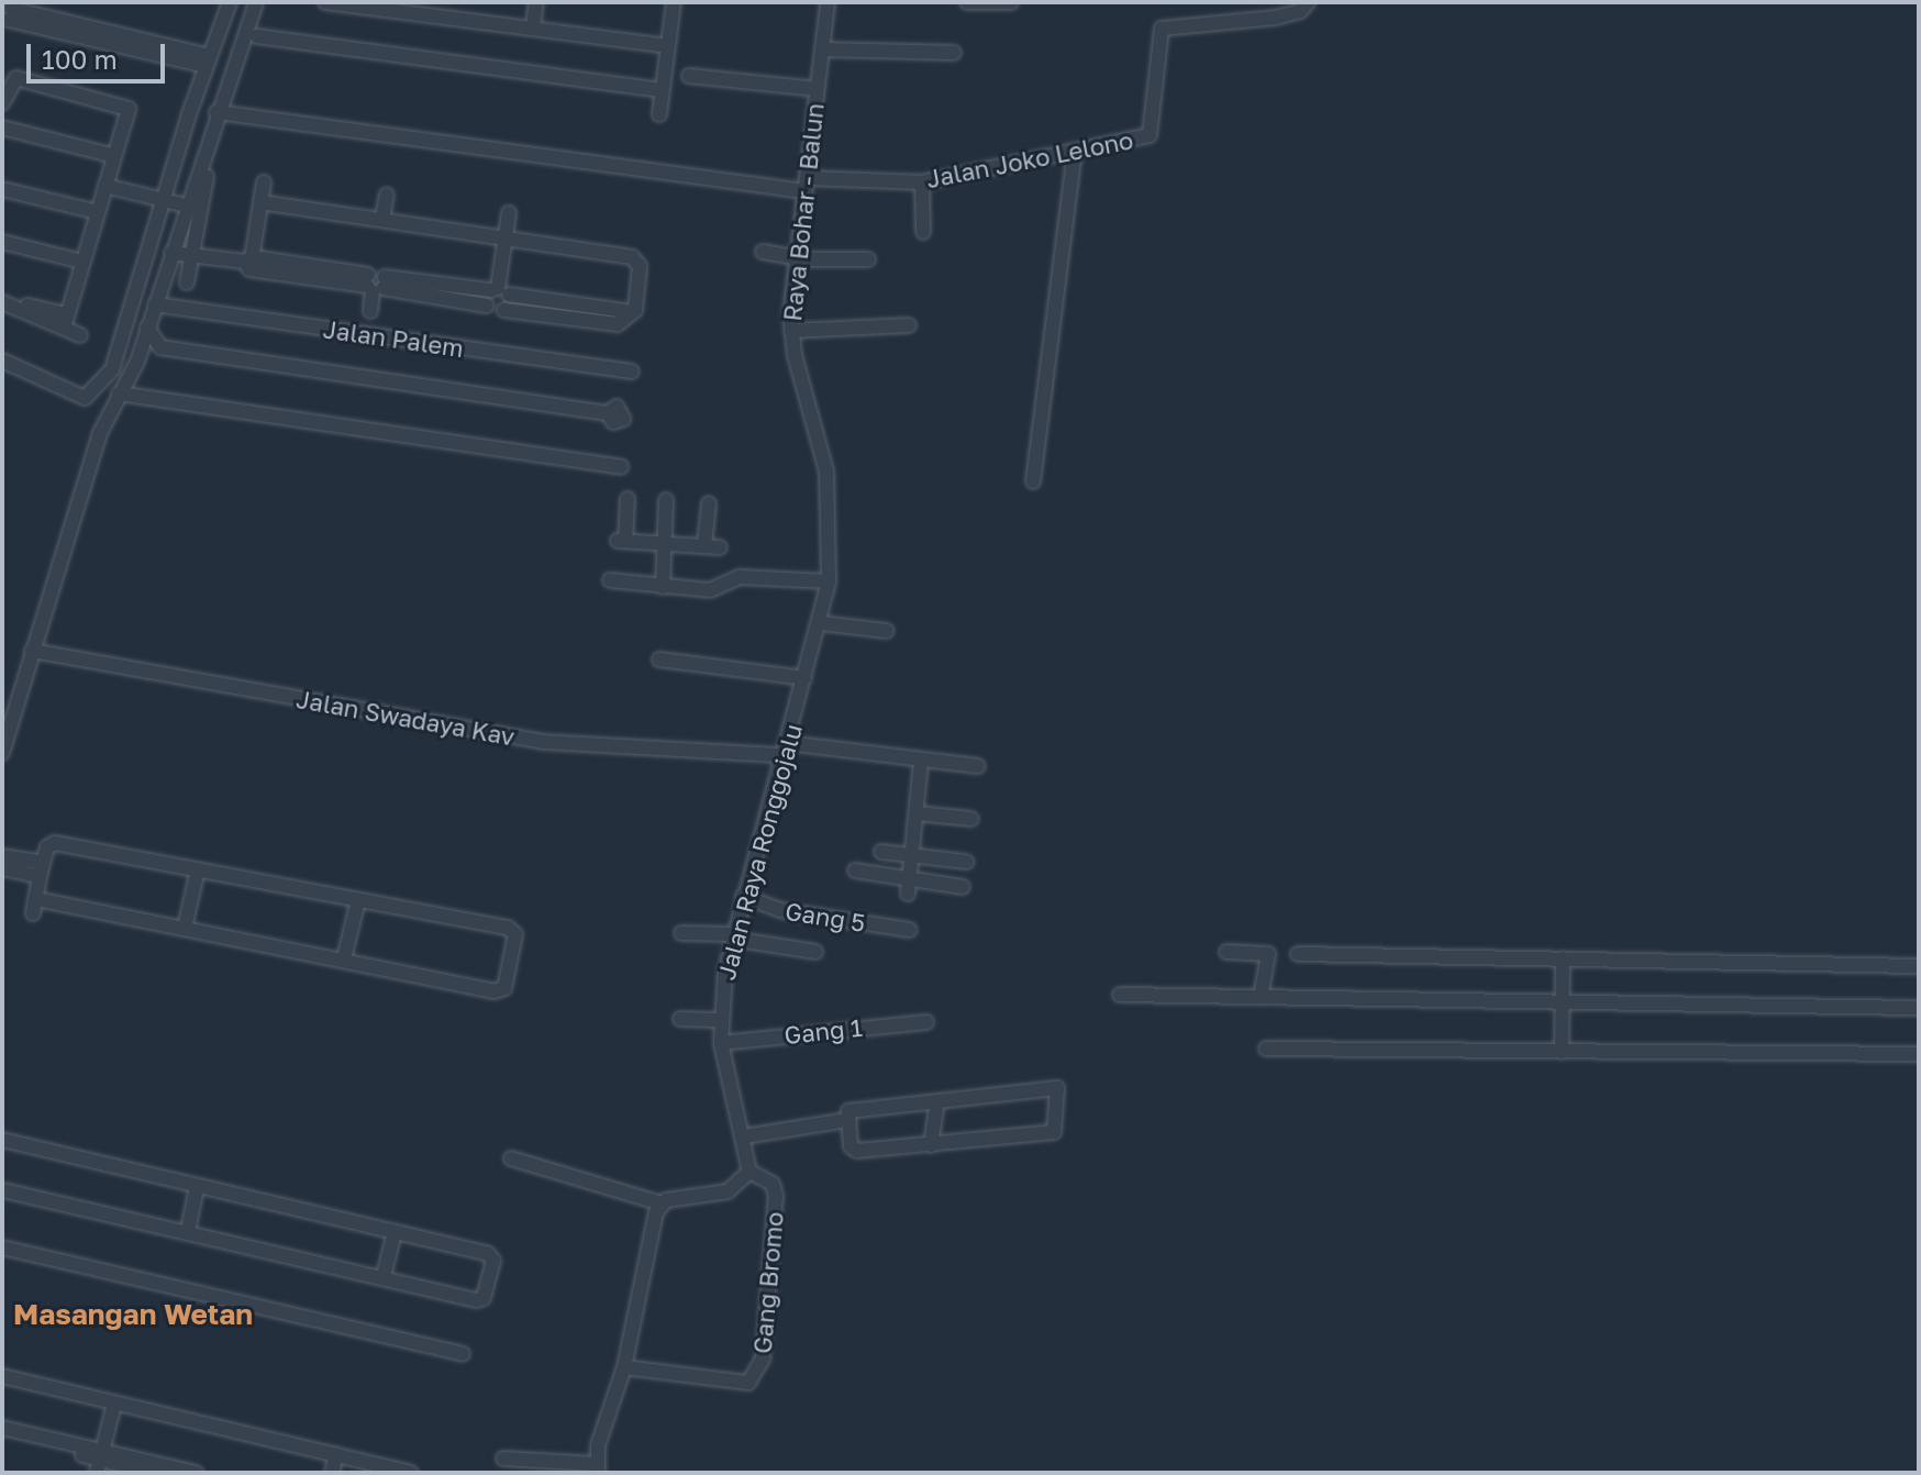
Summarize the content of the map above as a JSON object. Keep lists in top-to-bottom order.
{
  "streets": {
    "street": [
      "Jalan Joko Lelono",
      "Raya Bohar - Balun",
      "Jalan Palem",
      "Jalan Swadaya Kav",
      "Jalan Raya Ronggojalu",
      "Gang 5",
      "Gang 1",
      "Gang Bromo"
    ]
  },
  "crossings": [
    ["Jalan Joko Lelono", "Raya Bohar - Balun"],
    ["Raya Bohar - Balun", "Jalan Raya Ronggojalu"],
    ["Jalan Swadaya Kav", "Jalan Raya Ronggojalu"],
    ["Jalan Raya Ronggojalu", "Gang 5"],
    ["Jalan Raya Ronggojalu", "Gang 1"],
    ["Jalan Raya Ronggojalu", "Gang Bromo"]
  ],
  "districts": ["Masangan Wetan"],
  "scale_bar": "100 m"
}
